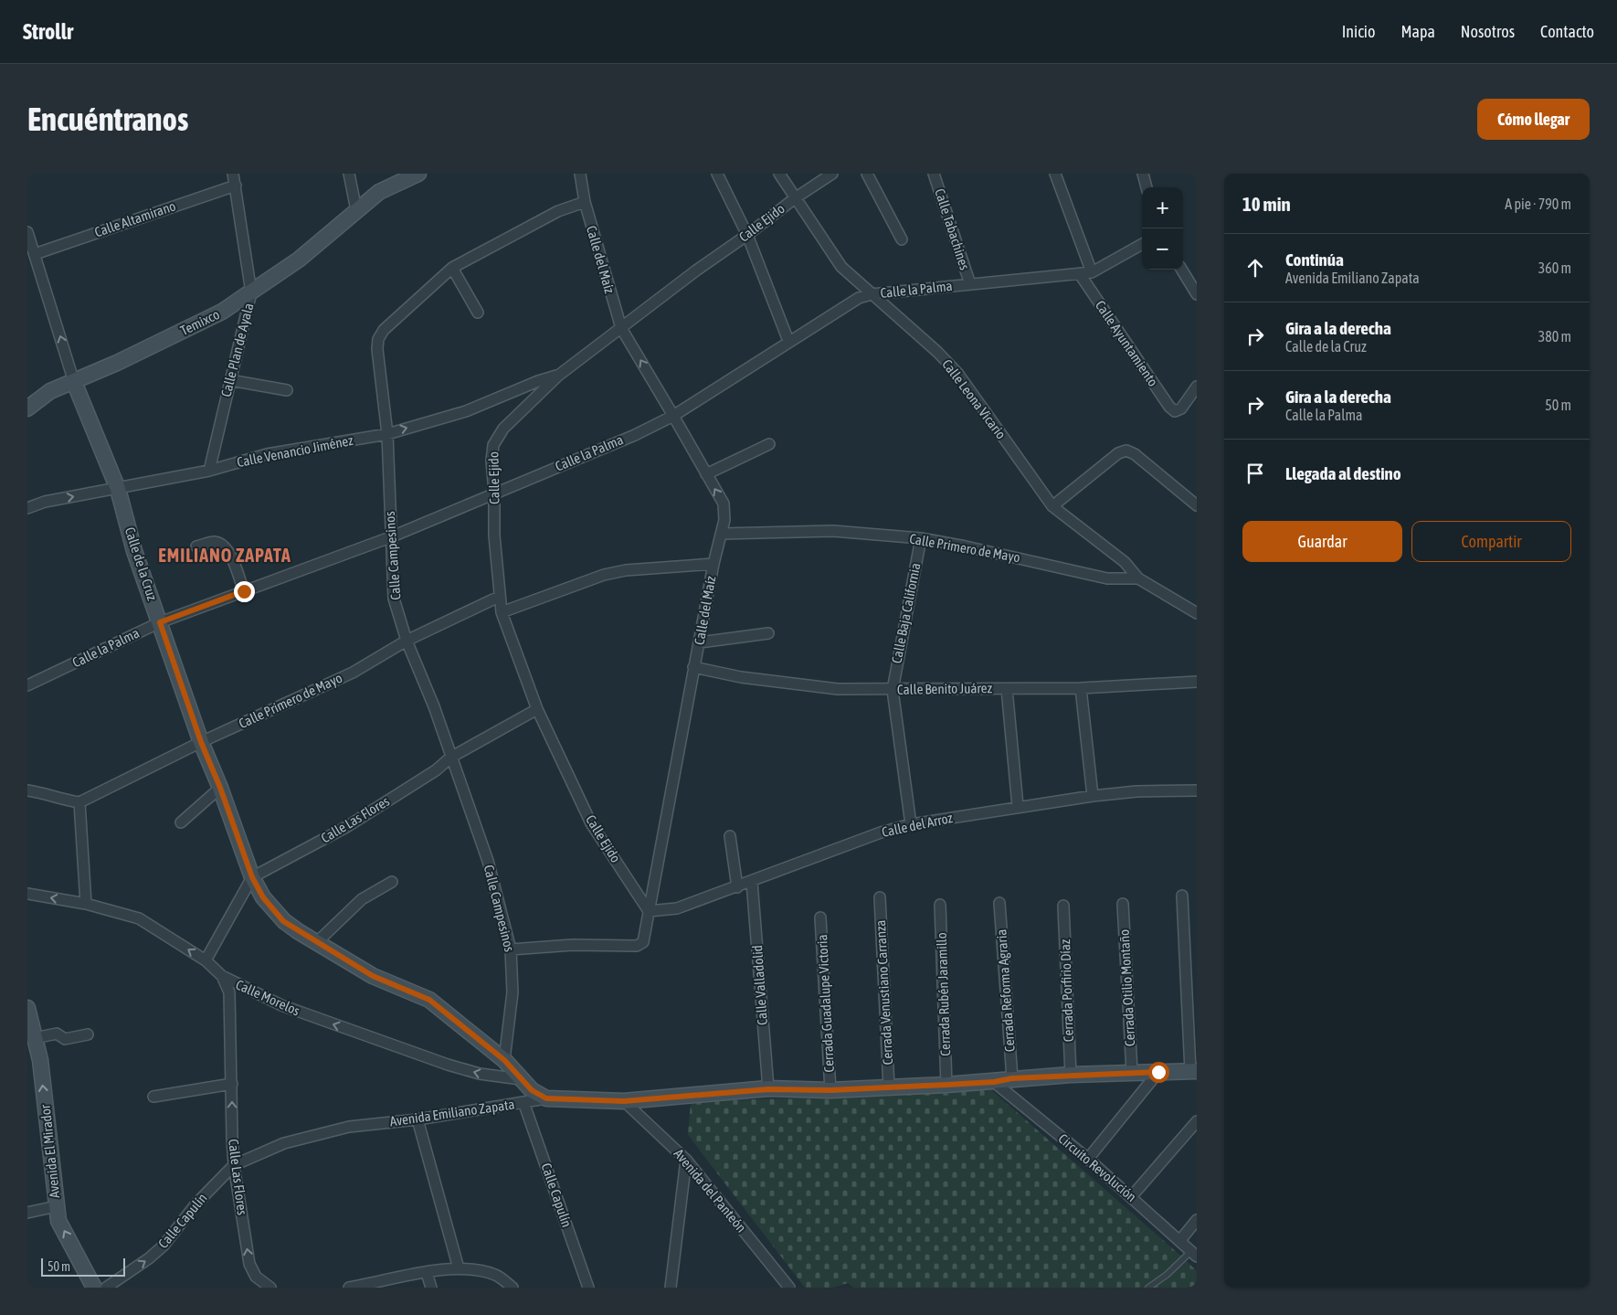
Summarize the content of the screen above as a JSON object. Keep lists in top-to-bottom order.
{
  "streets": {
    "main road": [
      "Temixco",
      "Calle de la Cruz",
      "Avenida Emiliano Zapata",
      "Avenida El Mirador"
    ],
    "street": [
      "Calle Altamirano",
      "Calle Ejido",
      "Calle Tabachines",
      "Calle del Maíz",
      "Calle la Palma",
      "Calle Ayuntamiento",
      "Calle Plan de Ayala",
      "Calle Leona Vicario",
      "Calle Venancio Jiménez",
      "Calle Primero de Mayo",
      "Calle Campesinos",
      "Calle Baja California",
      "Calle Benito Juárez",
      "Calle Las Flores",
      "Calle del Arroz",
      "Calle Valladolid",
      "Cerrada Otilio Montaño",
      "Cerrada Reforma Agraria",
      "Cerrada Porfirio Díaz",
      "Cerrada Venustiano Carranza",
      "Cerrada Rubén Jaramillo",
      "Calle Morelos",
      "Cerrada Guadalupe Victoria",
      "Circuito Revolución",
      "Avenida del Panteón",
      "Calle Capulín"
    ]
  },
  "crossings": [
    ["Calle Altamirano", "Calle Plan de Ayala"],
    ["Calle Altamirano", "Calle de la Cruz"],
    ["Calle Ejido", "Calle del Maíz"],
    ["Calle Ejido", "Calle la Palma"],
    ["Calle Ejido", "Calle Leona Vicario"],
    ["Calle Ejido", "Calle Venancio Jiménez"],
    ["Calle Ejido", "Calle Primero de Mayo"],
    ["Calle Ejido", "Calle Las Flores"],
    ["Calle Ejido", "Calle del Arroz"],
    ["Calle Tabachines", "Calle la Palma"],
    ["Calle del Maíz", "Calle la Palma"],
    ["Calle del Maíz", "Calle Primero de Mayo"],
    ["Calle del Maíz", "Calle Campesinos"],
    ["Calle del Maíz", "Calle Benito Juárez"],
    ["Calle del Maíz", "Calle del Arroz"],
    ["Calle la Palma", "Calle Ayuntamiento"],
    ["Calle la Palma", "Calle Leona Vicario"],
    ["Calle la Palma", "Calle Campesinos"],
    ["Calle la Palma", "Calle de la Cruz"],
    ["Temixco", "Calle Plan de Ayala"],
    ["Temixco", "Calle de la Cruz"],
    ["Calle Plan de Ayala", "Calle Venancio Jiménez"],
    ["Calle Leona Vicario", "Calle Primero de Mayo"],
    ["Calle Venancio Jiménez", "Calle Campesinos"],
    ["Calle Venancio Jiménez", "Calle de la Cruz"],
    ["Calle Primero de Mayo", "Calle Campesinos"],
    ["Calle Primero de Mayo", "Calle de la Cruz"],
    ["Calle Primero de Mayo", "Calle Baja California"],
    ["Calle Campesinos", "Calle de la Cruz"],
    ["Calle Campesinos", "Calle Las Flores"],
    ["Calle de la Cruz", "Calle Las Flores"],
    ["Calle de la Cruz", "Calle Morelos"],
    ["Calle de la Cruz", "Avenida Emiliano Zapata"],
    ["Calle Baja California", "Calle Benito Juárez"],
    ["Calle Baja California", "Calle del Arroz"],
    ["Calle Las Flores", "Calle Morelos"],
    ["Calle Las Flores", "Avenida Emiliano Zapata"],
    ["Calle Las Flores", "Calle Capulín"],
    ["Calle del Arroz", "Calle Valladolid"],
    ["Calle Valladolid", "Avenida Emiliano Zapata"],
    ["Cerrada Otilio Montaño", "Avenida Emiliano Zapata"],
    ["Cerrada Reforma Agraria", "Avenida Emiliano Zapata"],
    ["Cerrada Porfirio Díaz", "Avenida Emiliano Zapata"],
    ["Cerrada Venustiano Carranza", "Avenida Emiliano Zapata"],
    ["Cerrada Rubén Jaramillo", "Avenida Emiliano Zapata"],
    ["Cerrada Guadalupe Victoria", "Avenida Emiliano Zapata"],
    ["Avenida Emiliano Zapata", "Circuito Revolución"],
    ["Avenida Emiliano Zapata", "Avenida del Panteón"],
    ["Avenida Emiliano Zapata", "Calle Capulín"]
  ],
  "one_way": [
    "Calle Venancio Jiménez",
    "Calle Morelos",
    "Avenida El Mirador",
    "Calle Capulín"
  ],
  "districts": ["EMILIANO ZAPATA"],
  "scale_bar": "50 m",
  "page": {
    "header": "Strollr",
    "nav": [
      "Inicio",
      "Mapa",
      "Nosotros",
      "Contacto"
    ],
    "buttons": [
      "Cómo llegar",
      ["Guardar", "Compartir"]
    ],
    "title": "Encuéntranos",
    "heading": ["10 min", "A pie · 790 m"],
    "map_buttons": ["+", "−"],
    "list": [
      ["Continúa", "Avenida Emiliano Zapata", "360 m"],
      ["Gira a la derecha", "Calle de la Cruz", "380 m"],
      ["Gira a la derecha", "Calle la Palma", "50 m"],
      "Llegada al destino"
    ],
    "scale": "50 m"
  }
}
